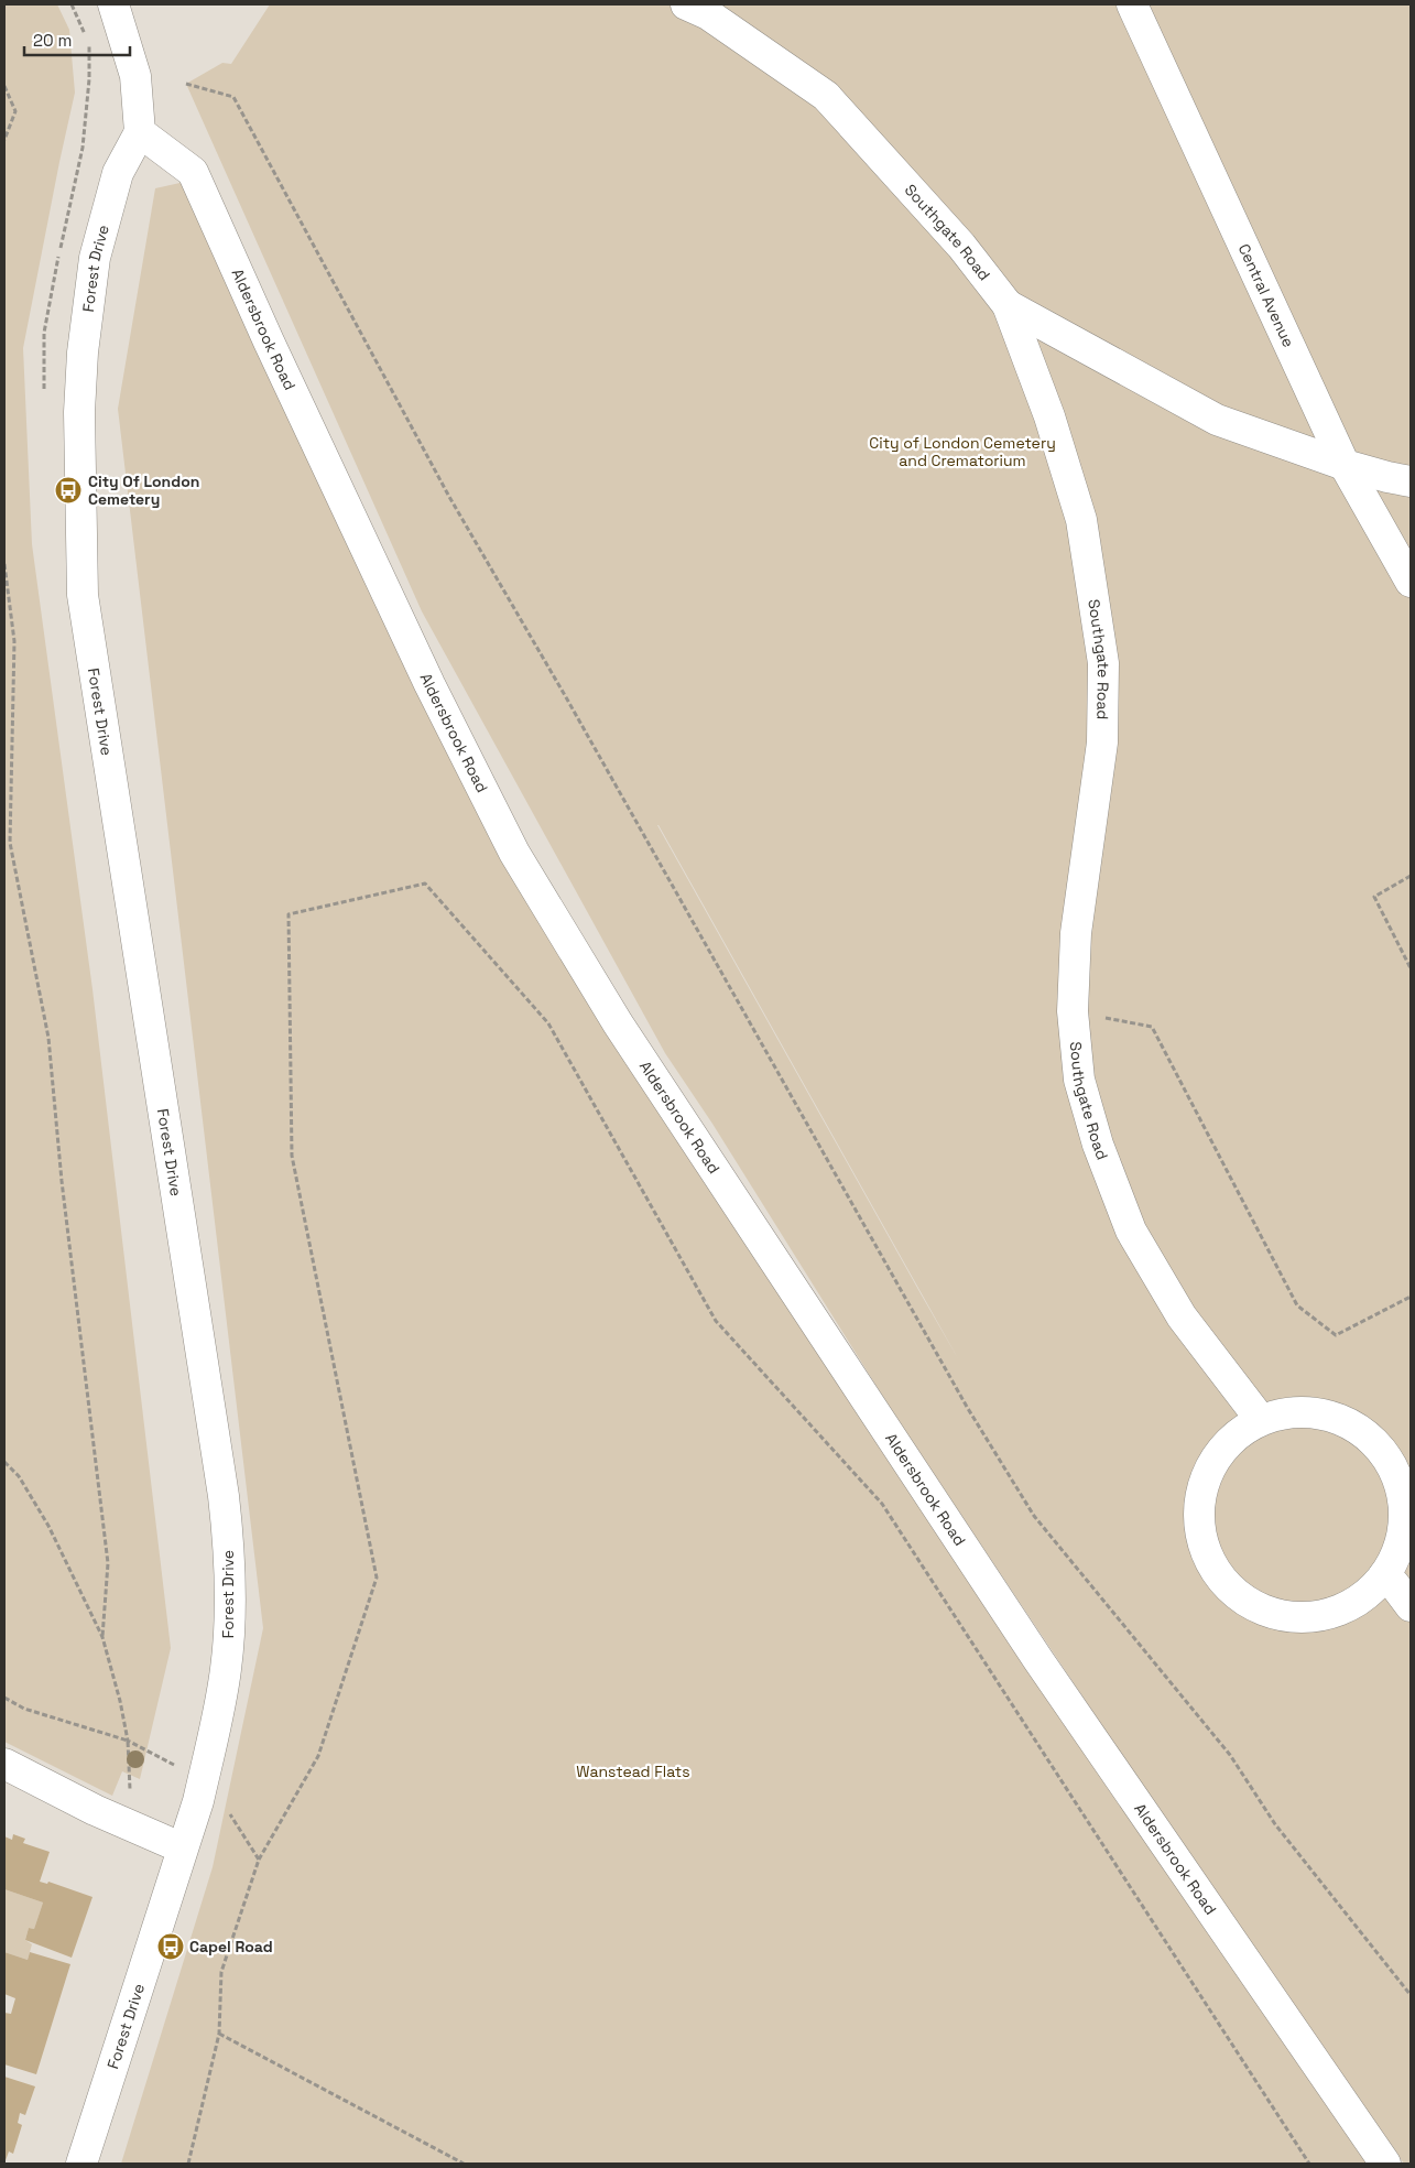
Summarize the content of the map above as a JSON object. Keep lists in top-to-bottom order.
{
  "streets": {
    "main road": [
      "Southgate Road",
      "Forest Drive",
      "Central Avenue",
      "Aldersbrook Road"
    ]
  },
  "crossings": [
    ["Forest Drive", "Aldersbrook Road"]
  ],
  "parks": ["City of London Cemetery and Crematorium", "Wanstead Flats"],
  "places": {
    "bus stop": ["City Of London Cemetery", "Capel Road"]
  },
  "scale_bar": "20 m"
}
